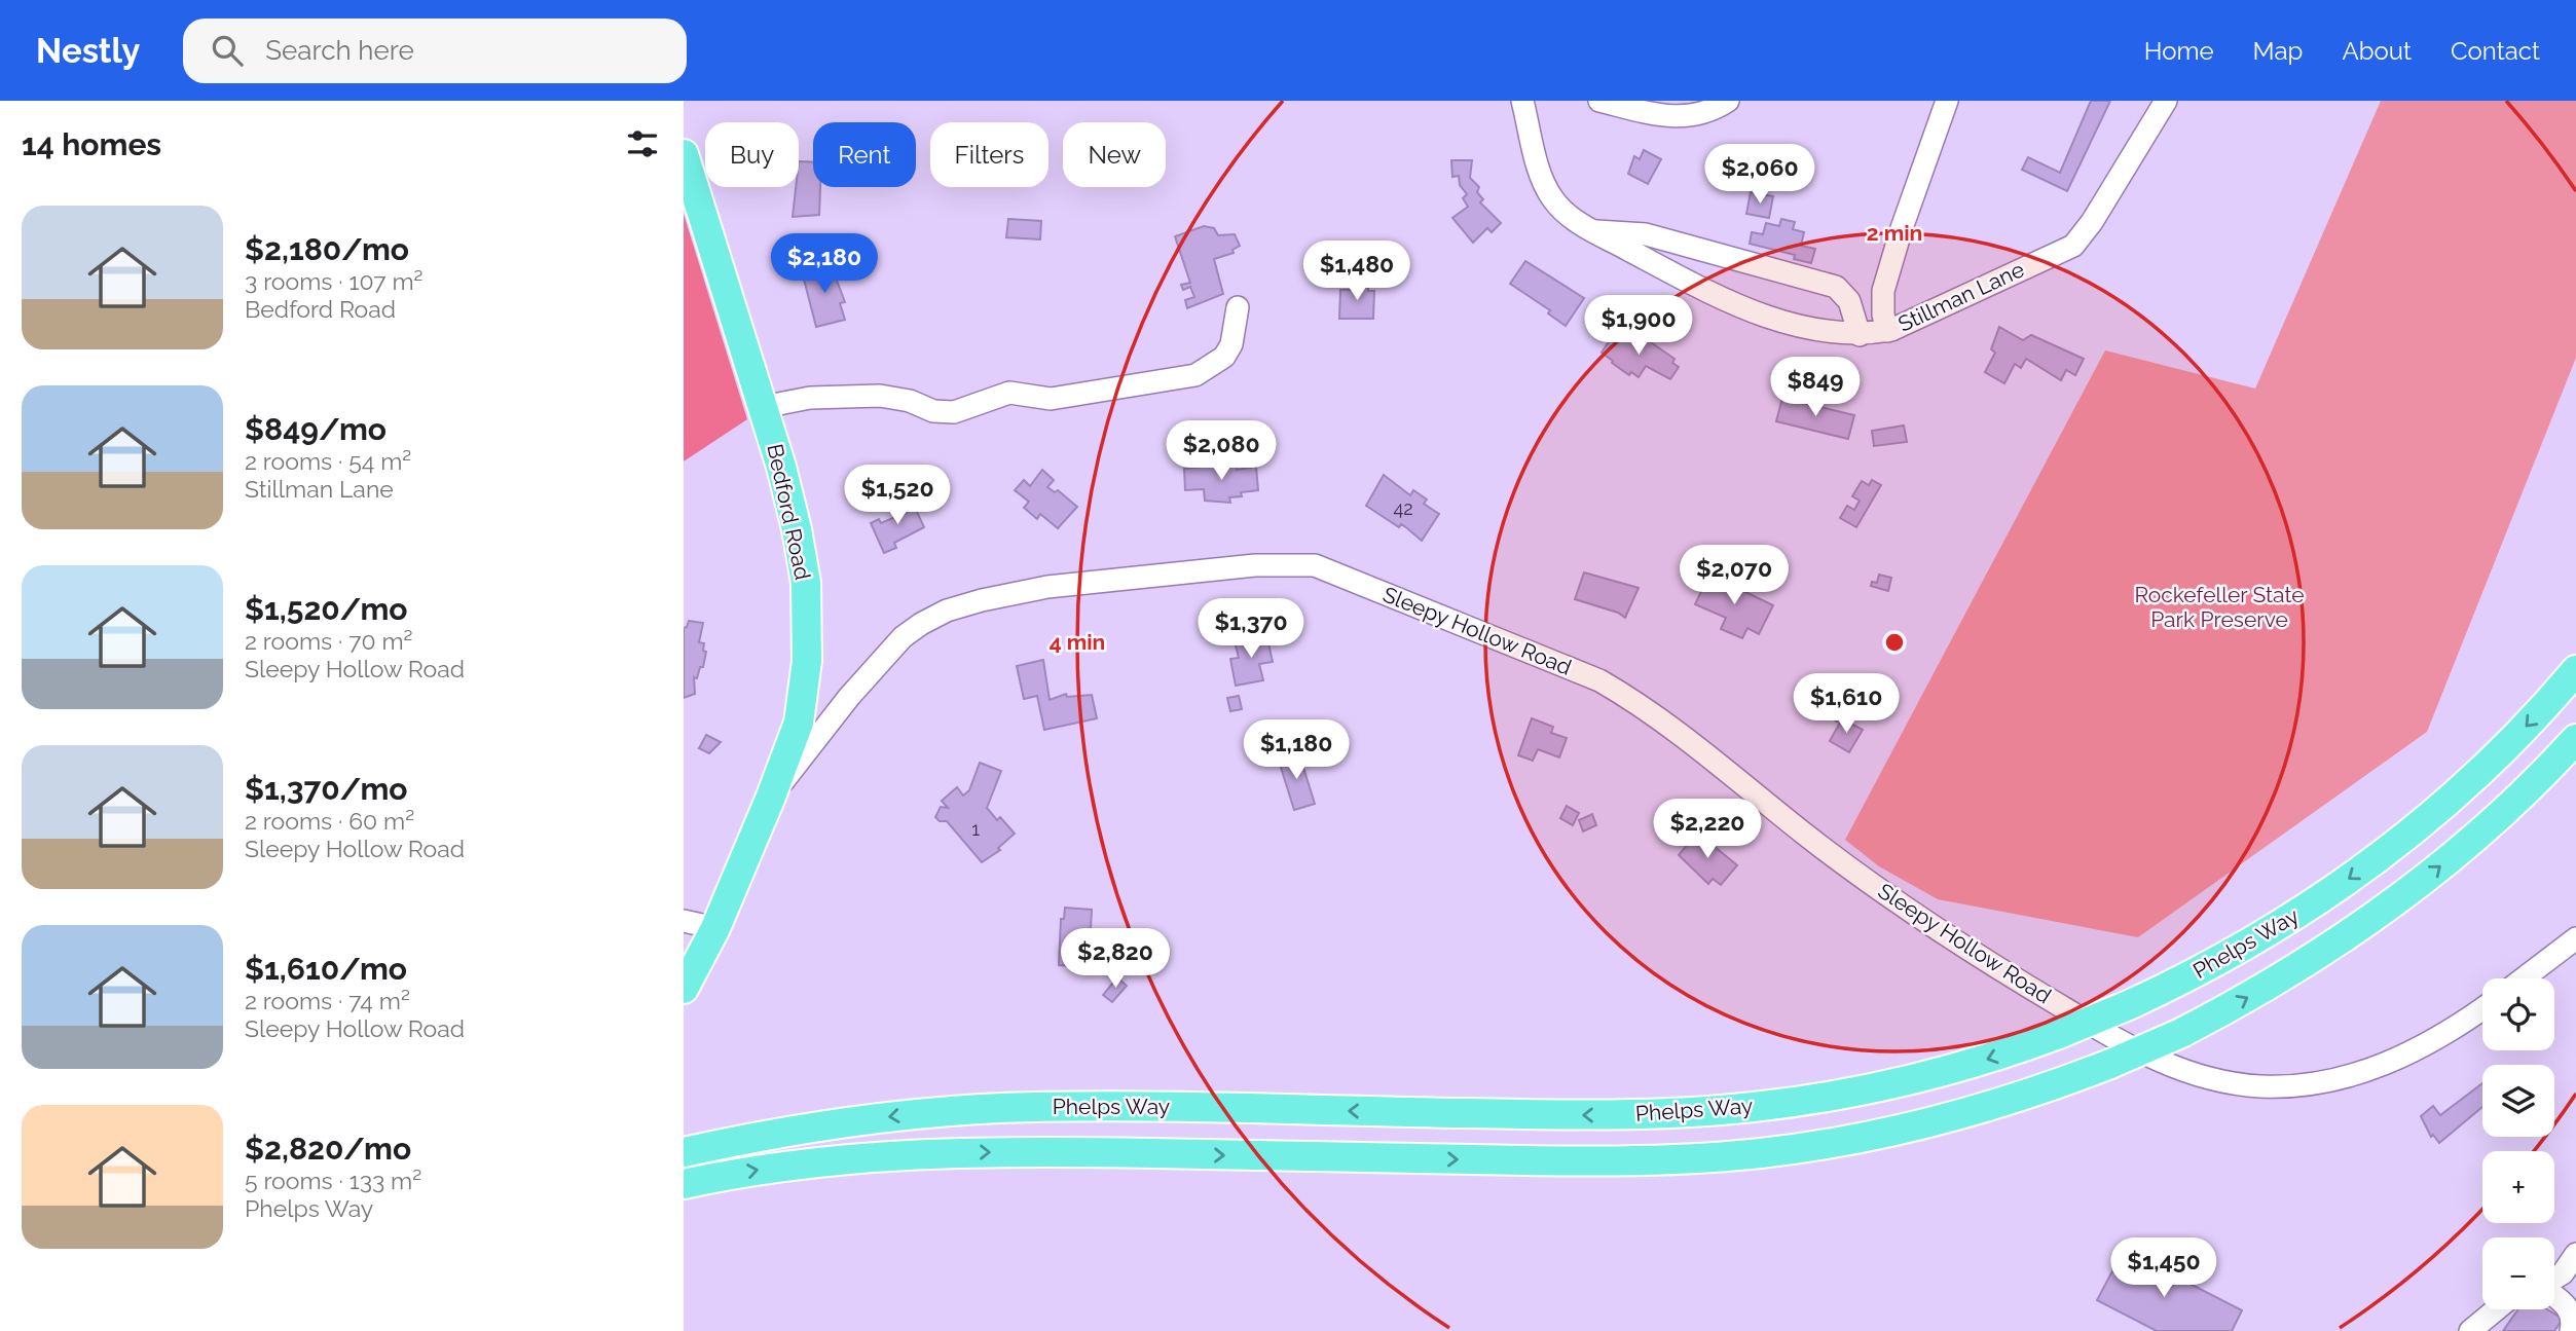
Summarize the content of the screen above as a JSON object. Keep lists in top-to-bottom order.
{
  "streets": {
    "main road": ["Bedford Road", "Phelps Way"],
    "street": ["Stillman Lane", "Sleepy Hollow Road"]
  },
  "crossings": [
    ["Bedford Road", "Sleepy Hollow Road"]
  ],
  "parks": ["Rockefeller State Park Preserve"],
  "house_numbers": ["42", "1"],
  "page": {
    "header": "Nestly",
    "search": "Search here",
    "nav": [
      "Home",
      "Map",
      "About",
      "Contact"
    ],
    "heading": "14 homes",
    "chip": [
      "Buy",
      "Rent",
      "Filters",
      "New"
    ],
    "price": [
      "$2,060",
      "$2,180",
      "$1,480",
      "$1,900",
      "$849",
      "$2,080",
      "$1,520",
      "$2,070",
      "$1,370",
      "$1,610",
      "$1,180",
      "$2,220",
      "$2,820",
      "$1,450"
    ],
    "list": [
      {
        "name": "$2,180/mo",
        "note": "3 rooms · 107 m² · Bedford Road"
      },
      {
        "name": "$849/mo",
        "note": "2 rooms · 54 m² · Stillman Lane"
      },
      {
        "name": "$1,520/mo",
        "note": "2 rooms · 70 m² · Sleepy Hollow Road"
      },
      {
        "name": "$1,370/mo",
        "note": "2 rooms · 60 m² · Sleepy Hollow Road"
      },
      {
        "name": "$1,610/mo",
        "note": "2 rooms · 74 m² · Sleepy Hollow Road"
      },
      {
        "name": "$2,820/mo",
        "note": "5 rooms · 133 m² · Phelps Way"
      }
    ],
    "map_buttons": ["+", "−"]
  },
  "rings": ["2 min", "4 min"]
}
